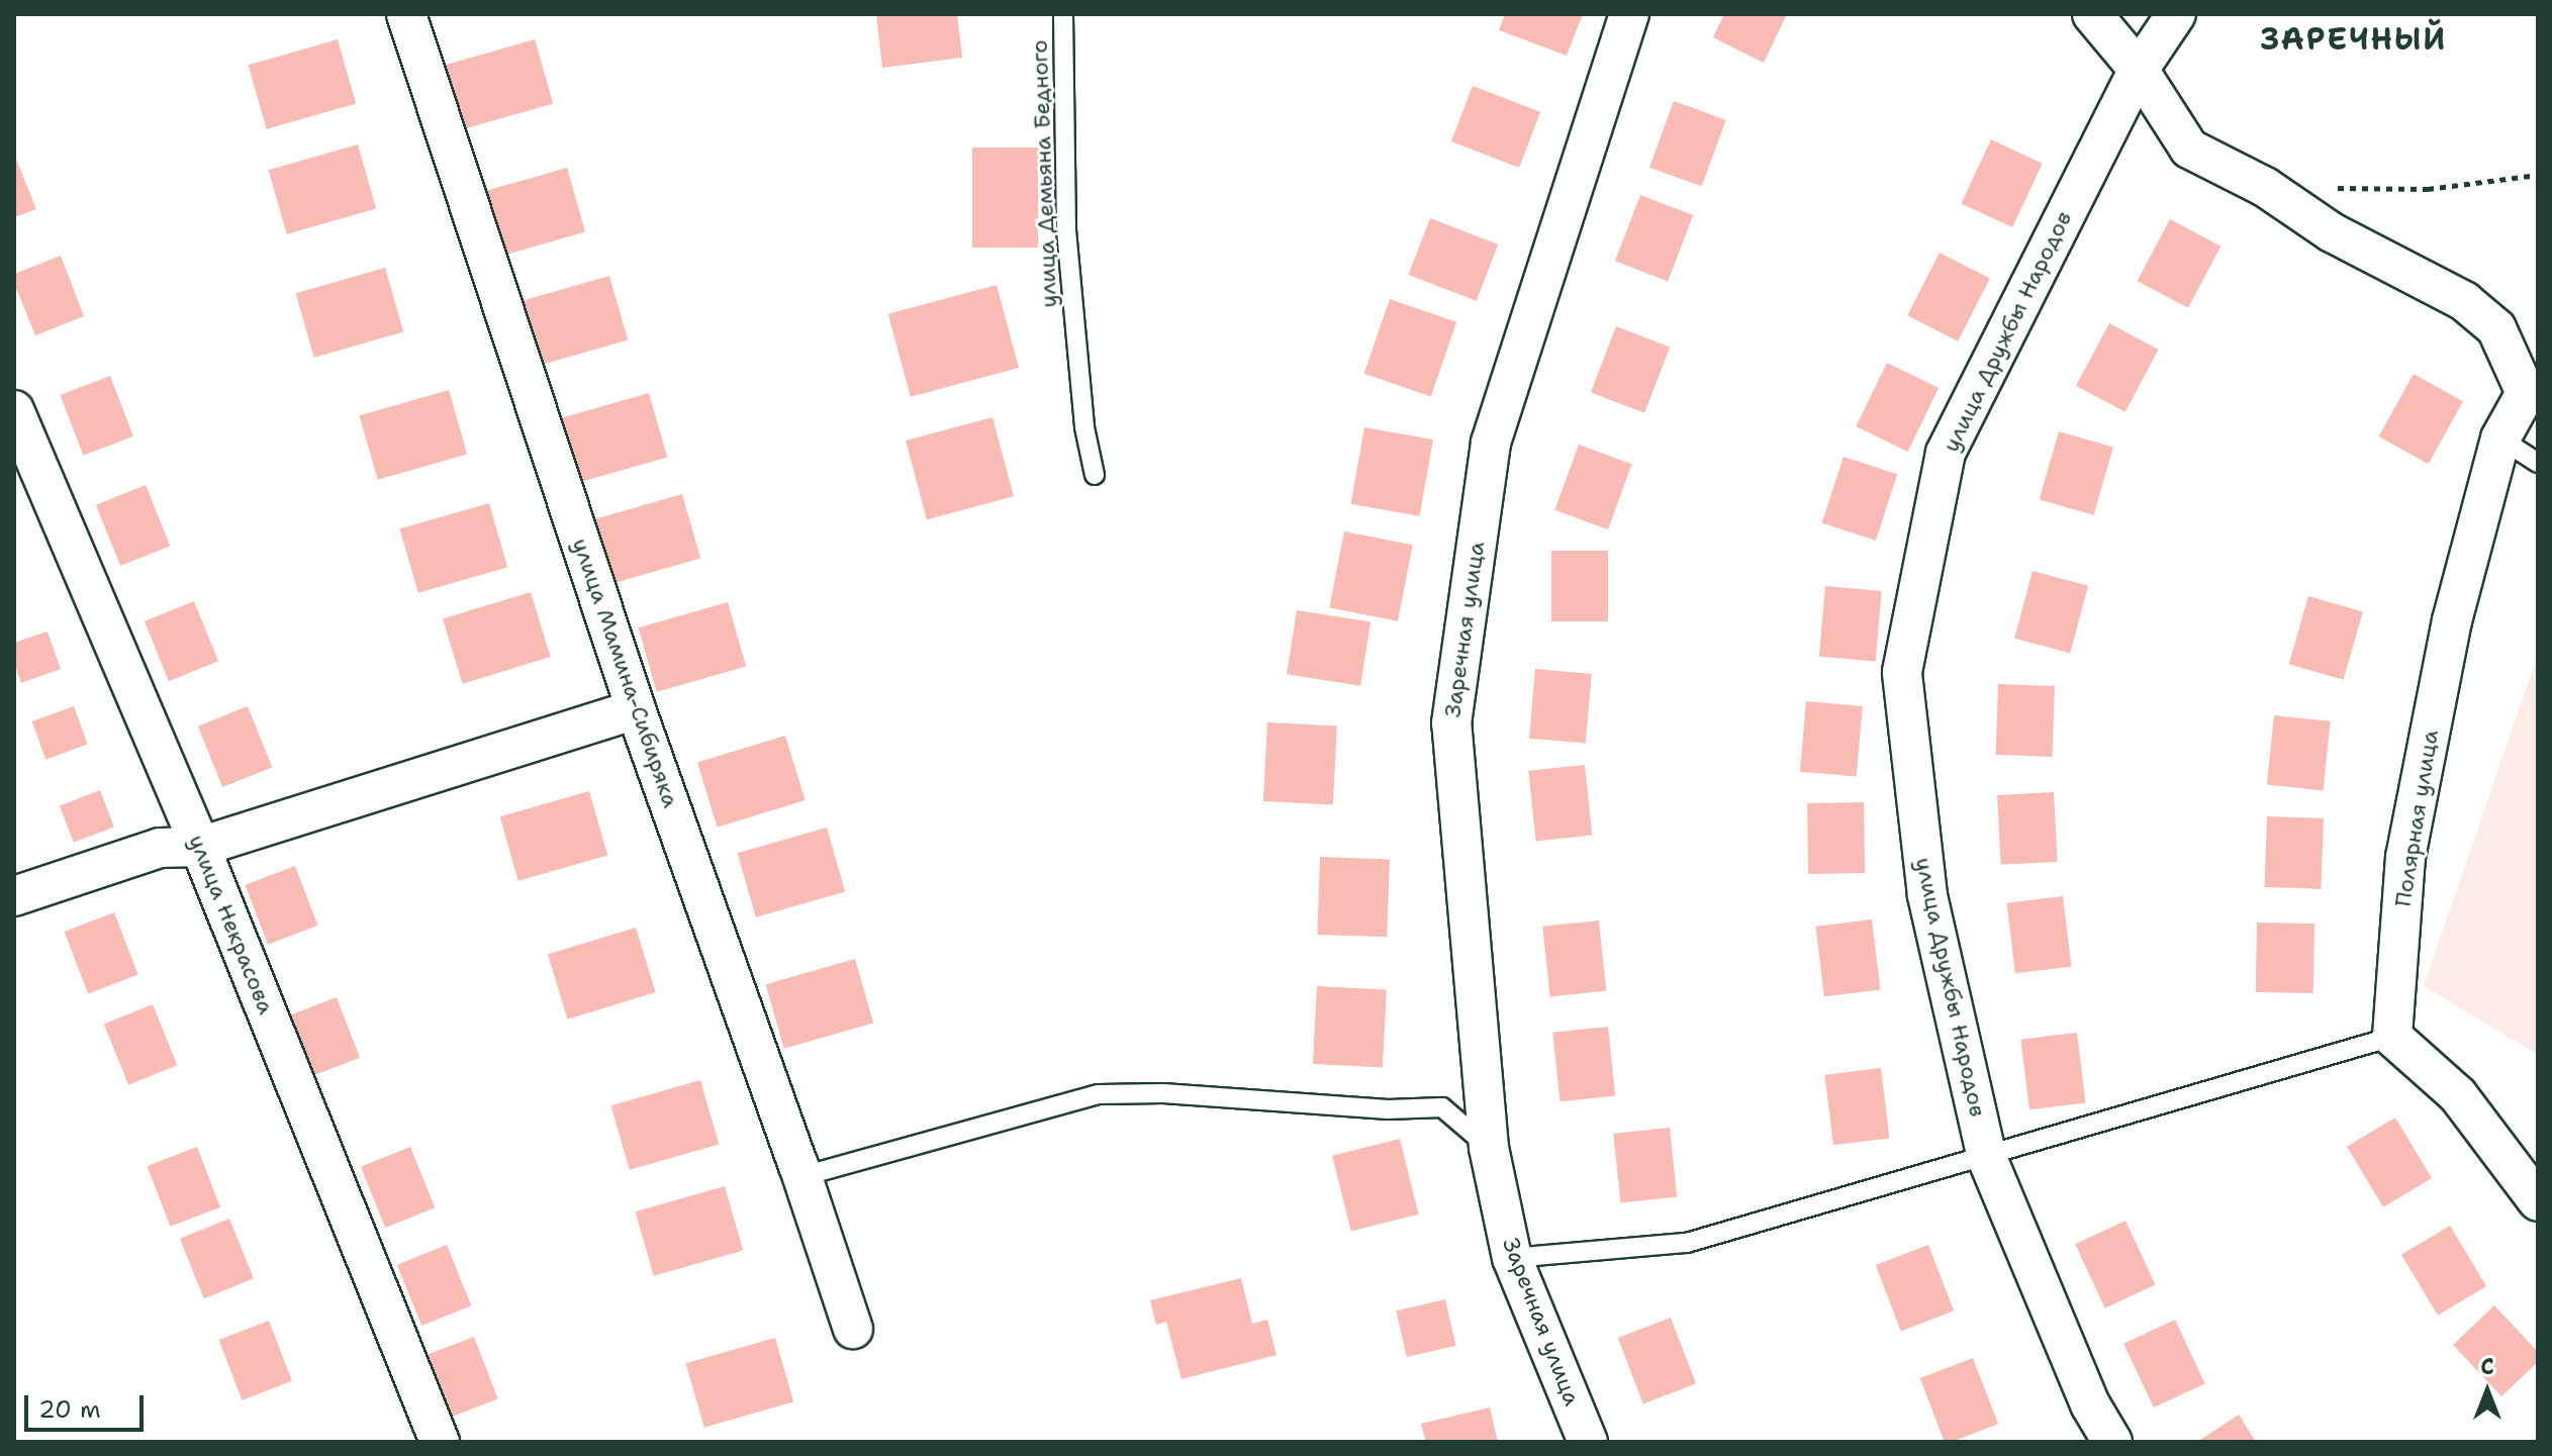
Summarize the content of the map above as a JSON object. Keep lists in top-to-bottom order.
{
  "streets": {
    "street": [
      "улица Дружбы Народов",
      "Заречная улица",
      "улица Мамина-Сибиряка",
      "Полярная улица",
      "улица Некрасова"
    ],
    "lane": ["улица Демьяна Бедного"]
  },
  "districts": ["ЗАРЕЧНЫЙ"],
  "scale_bar": "20 m",
  "north": "top"
}
